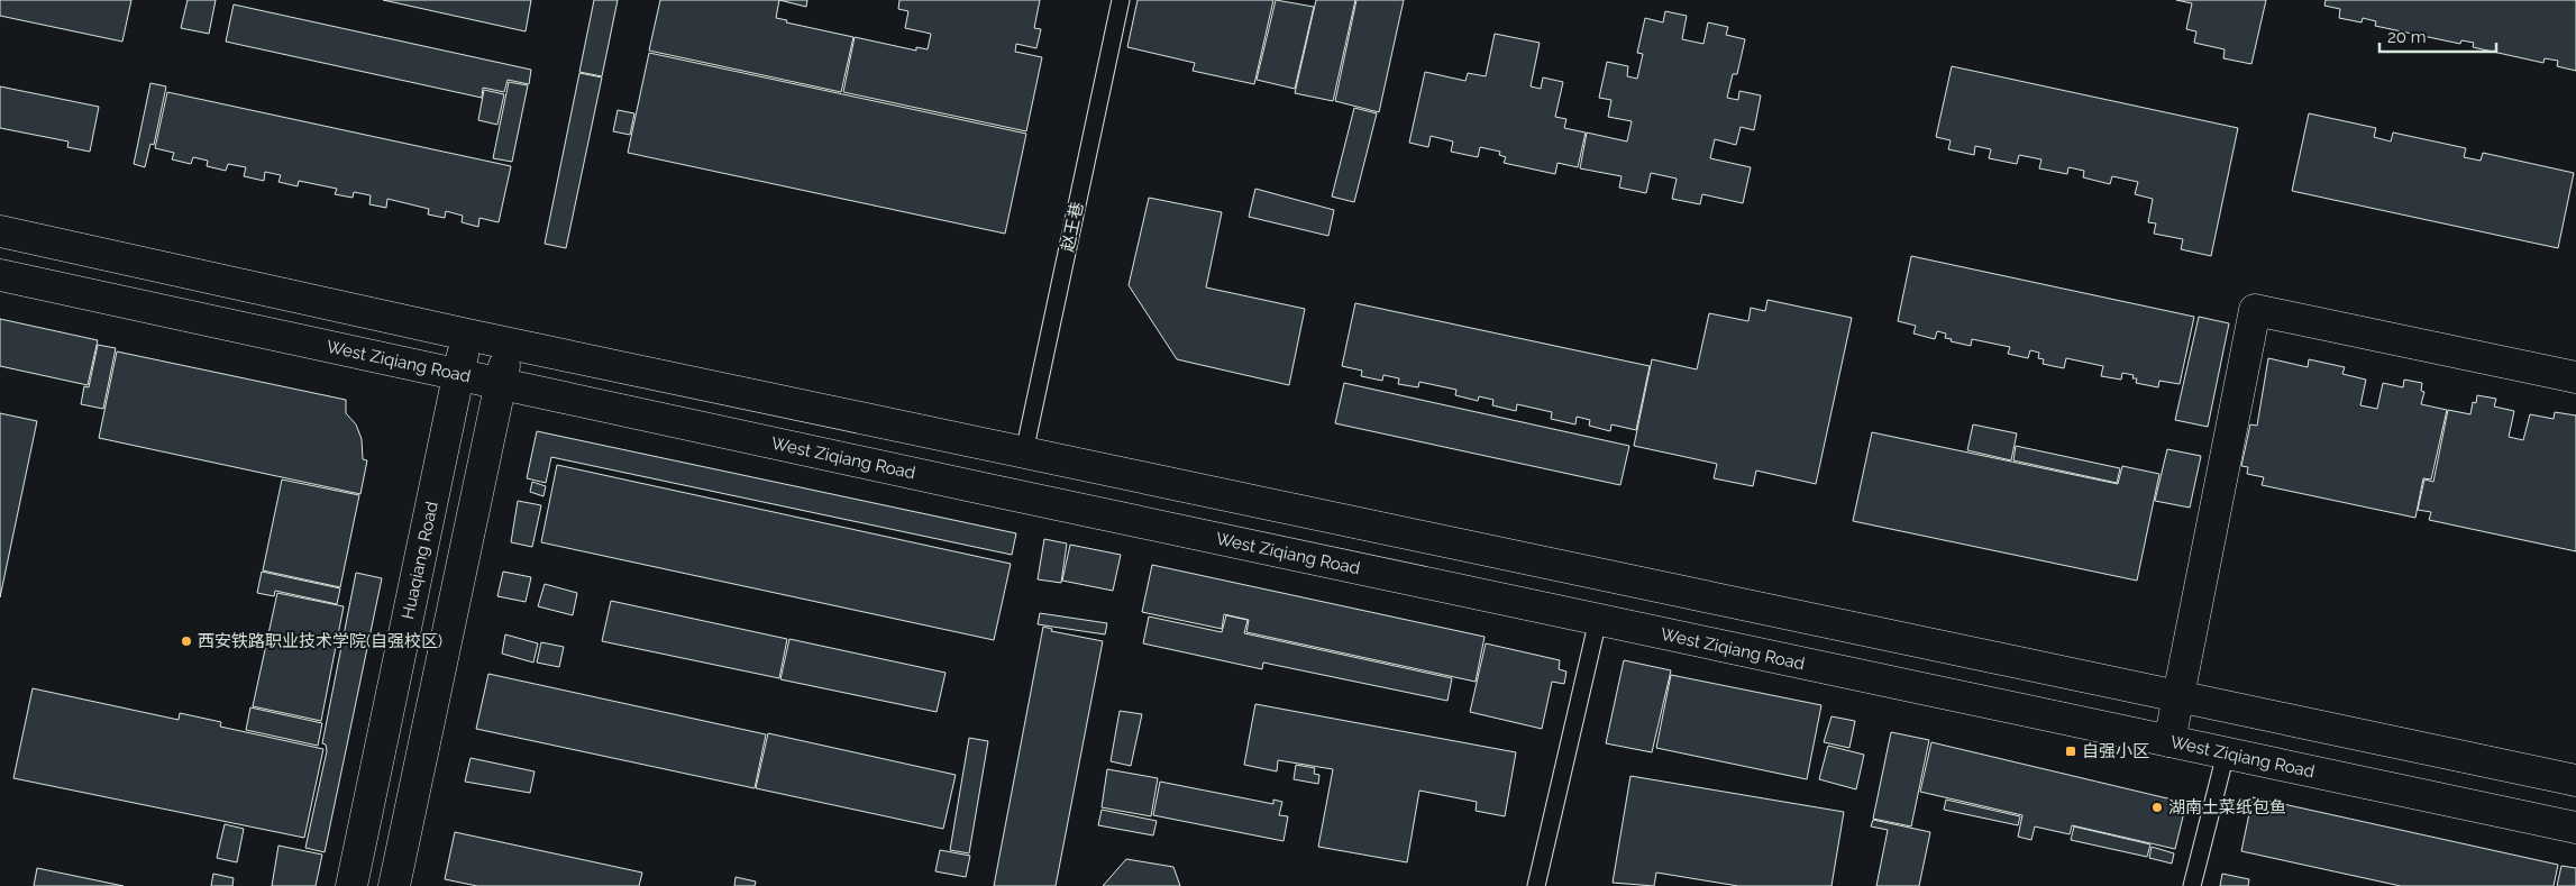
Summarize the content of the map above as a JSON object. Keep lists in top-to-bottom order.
{
  "streets": {
    "main road": ["West Ziqiang Road", "Huaqiang Road"],
    "lane": ["赵王巷"]
  },
  "crossings": [
    ["West Ziqiang Road", "Huaqiang Road"]
  ],
  "places": {
    "other": ["西安铁路职业技术学院(自强校区)", "湖南土菜纸包鱼"],
    "transit": ["自强小区"]
  },
  "scale_bar": "20 m"
}
